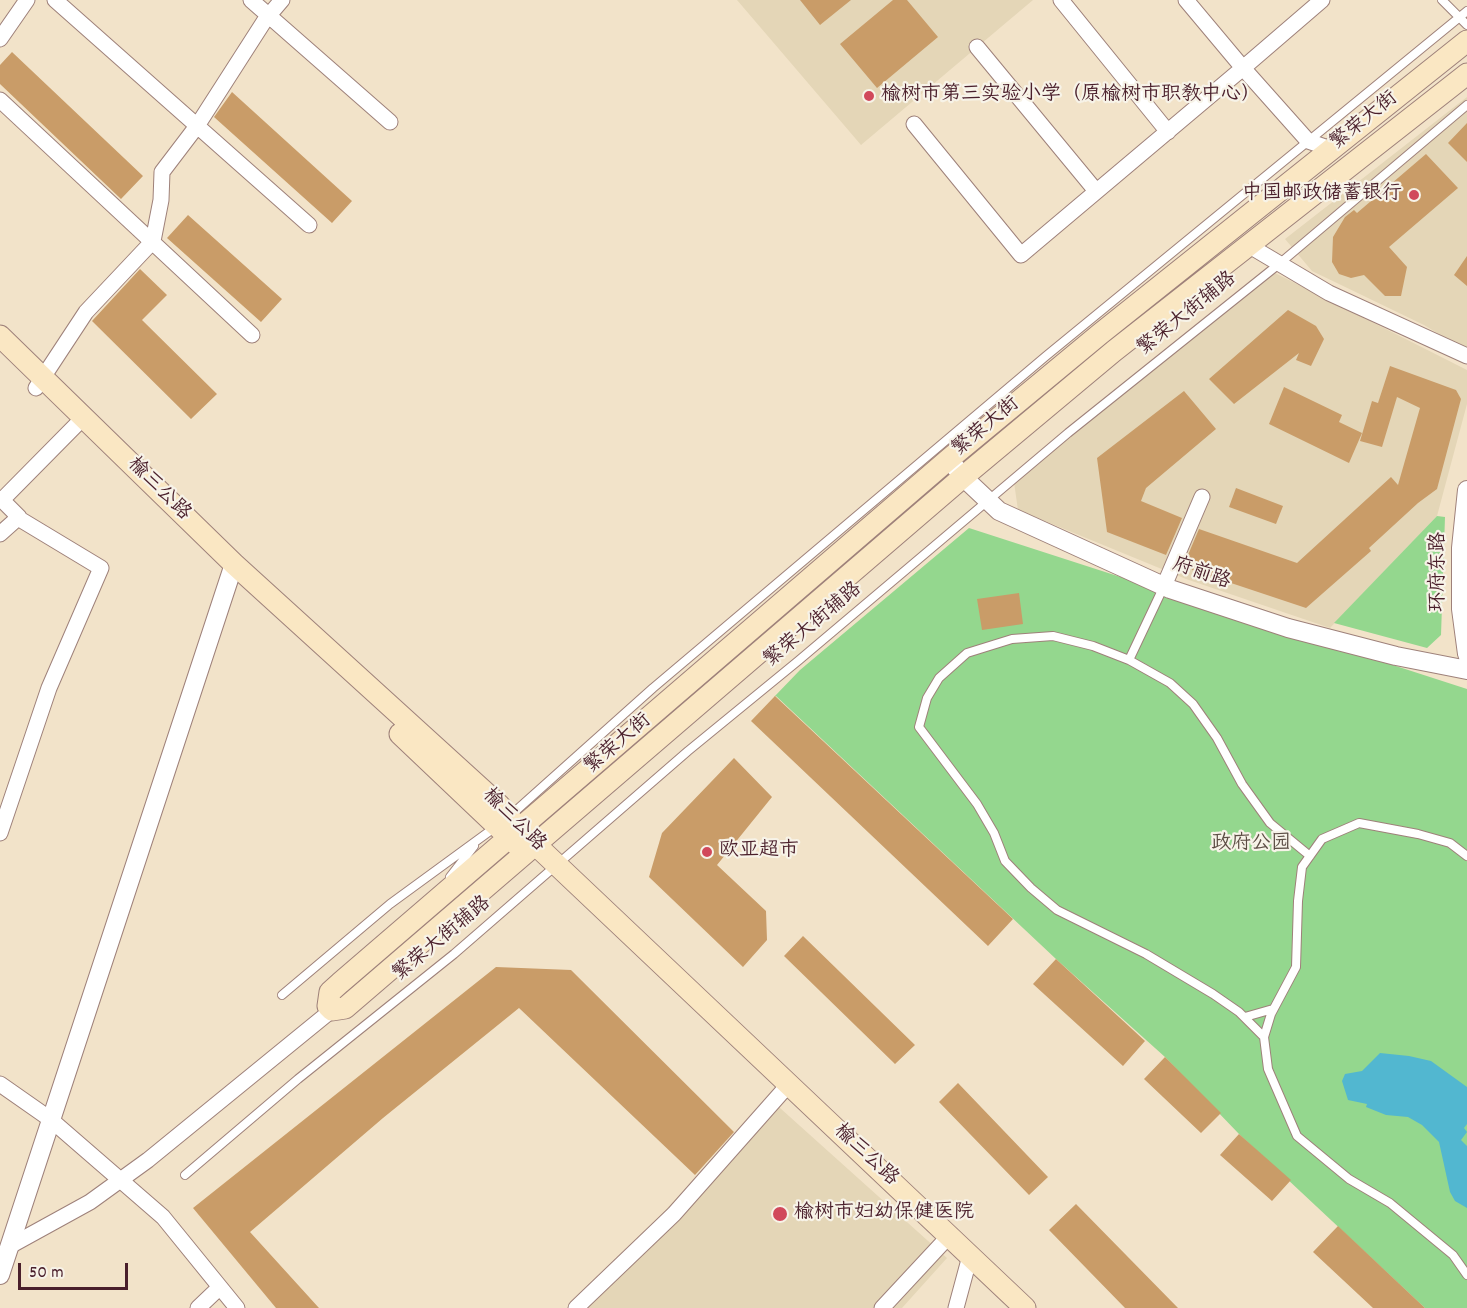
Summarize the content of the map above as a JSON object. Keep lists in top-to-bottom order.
{
  "streets": {
    "main road": ["繁荣大街", "榆三公路"],
    "street": ["环府东路", "府前路"],
    "lane": ["繁荣大街辅路"]
  },
  "crossings": [
    ["繁荣大街", "榆三公路"],
    ["繁荣大街", "府前路"],
    ["繁荣大街辅路", "榆三公路"],
    ["繁荣大街辅路", "府前路"]
  ],
  "parks": ["政府公园"],
  "places": [
    "榆树市第三实验小学（原榆树市职教中心）",
    "中国邮政储蓄银行",
    "欧亚超市",
    "榆树市妇幼保健医院"
  ],
  "scale_bar": "50 m"
}
